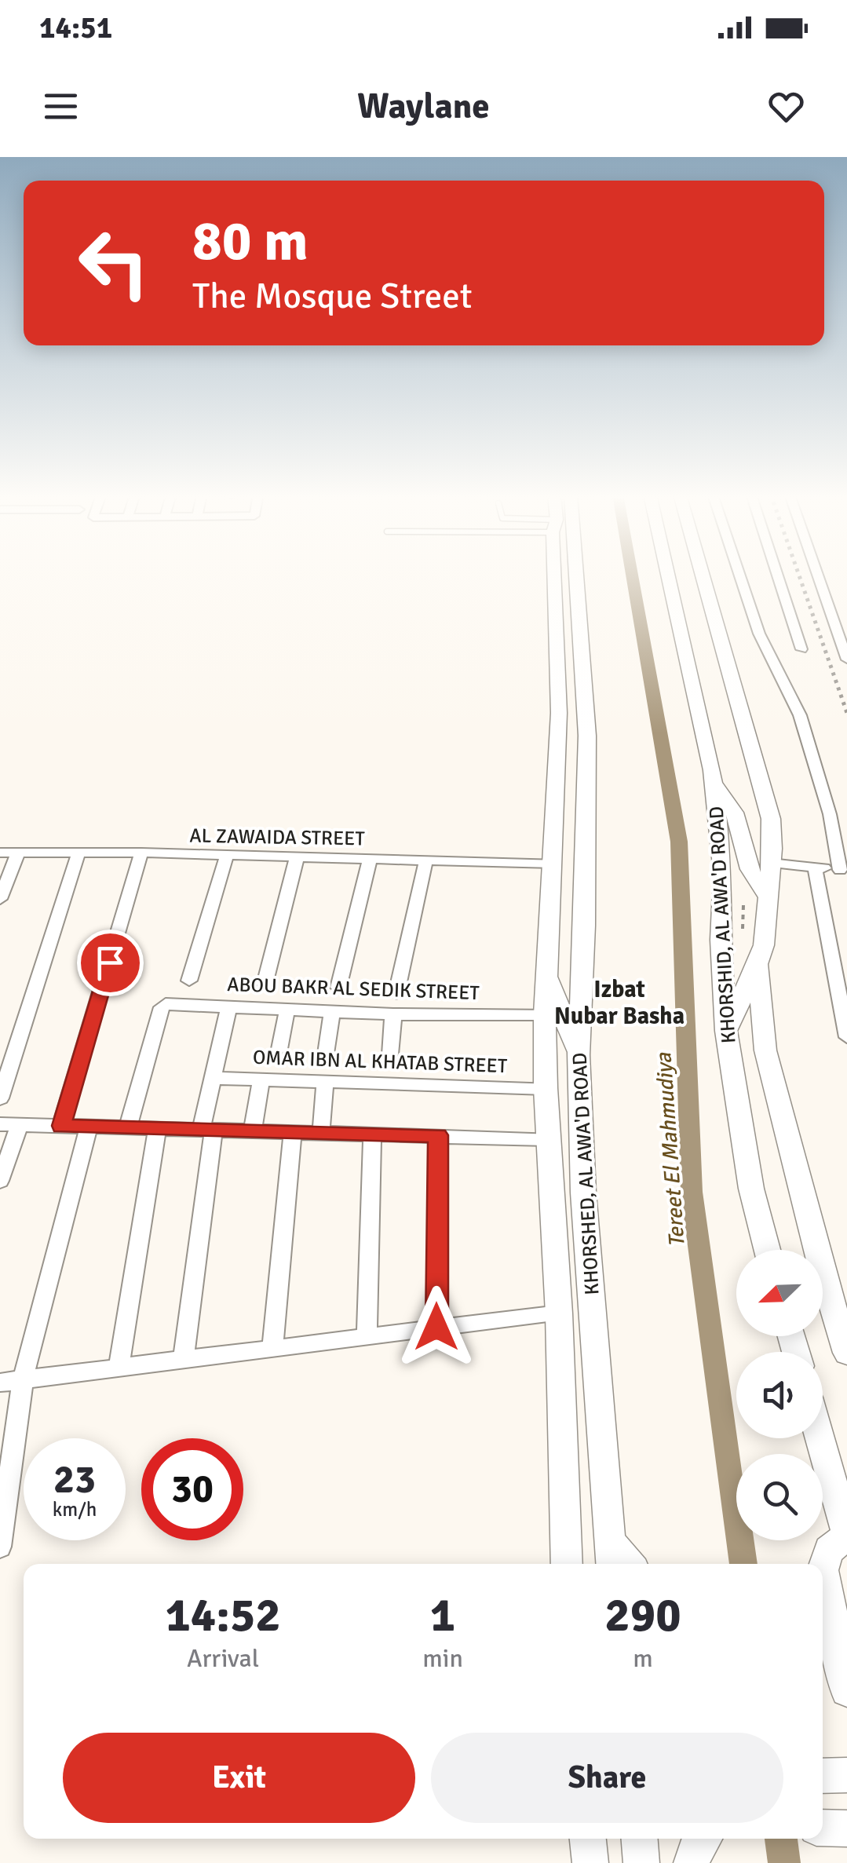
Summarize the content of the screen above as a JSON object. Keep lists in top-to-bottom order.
{
  "streets": {
    "main road": ["KHORSHID, AL AWA'D ROAD", "KHORSHED, AL AWA'D ROAD"],
    "street": ["AL ZAWAIDA STREET", "ABOU BAKR AL SEDIK STREET", "OMAR IBN AL KHATAB STREET"]
  },
  "crossings": [
    ["AL ZAWAIDA STREET", "KHORSHED, AL AWA'D ROAD"],
    ["ABOU BAKR AL SEDIK STREET", "KHORSHED, AL AWA'D ROAD"],
    ["OMAR IBN AL KHATAB STREET", "KHORSHED, AL AWA'D ROAD"]
  ],
  "districts": ["Izbat Nubar Basha"],
  "water": ["Tereet El Mahmudiya"],
  "north": "bottom left",
  "page": {
    "status": "14:51",
    "header": "Waylane",
    "turn": ["80 m", "The Mosque Street"],
    "speed": "23 km/h",
    "limit": "30",
    "eta": [
      "14:52",
      "Arrival",
      "1",
      "min",
      "290",
      "m"
    ],
    "buttons": ["Exit", "Share"]
  }
}
